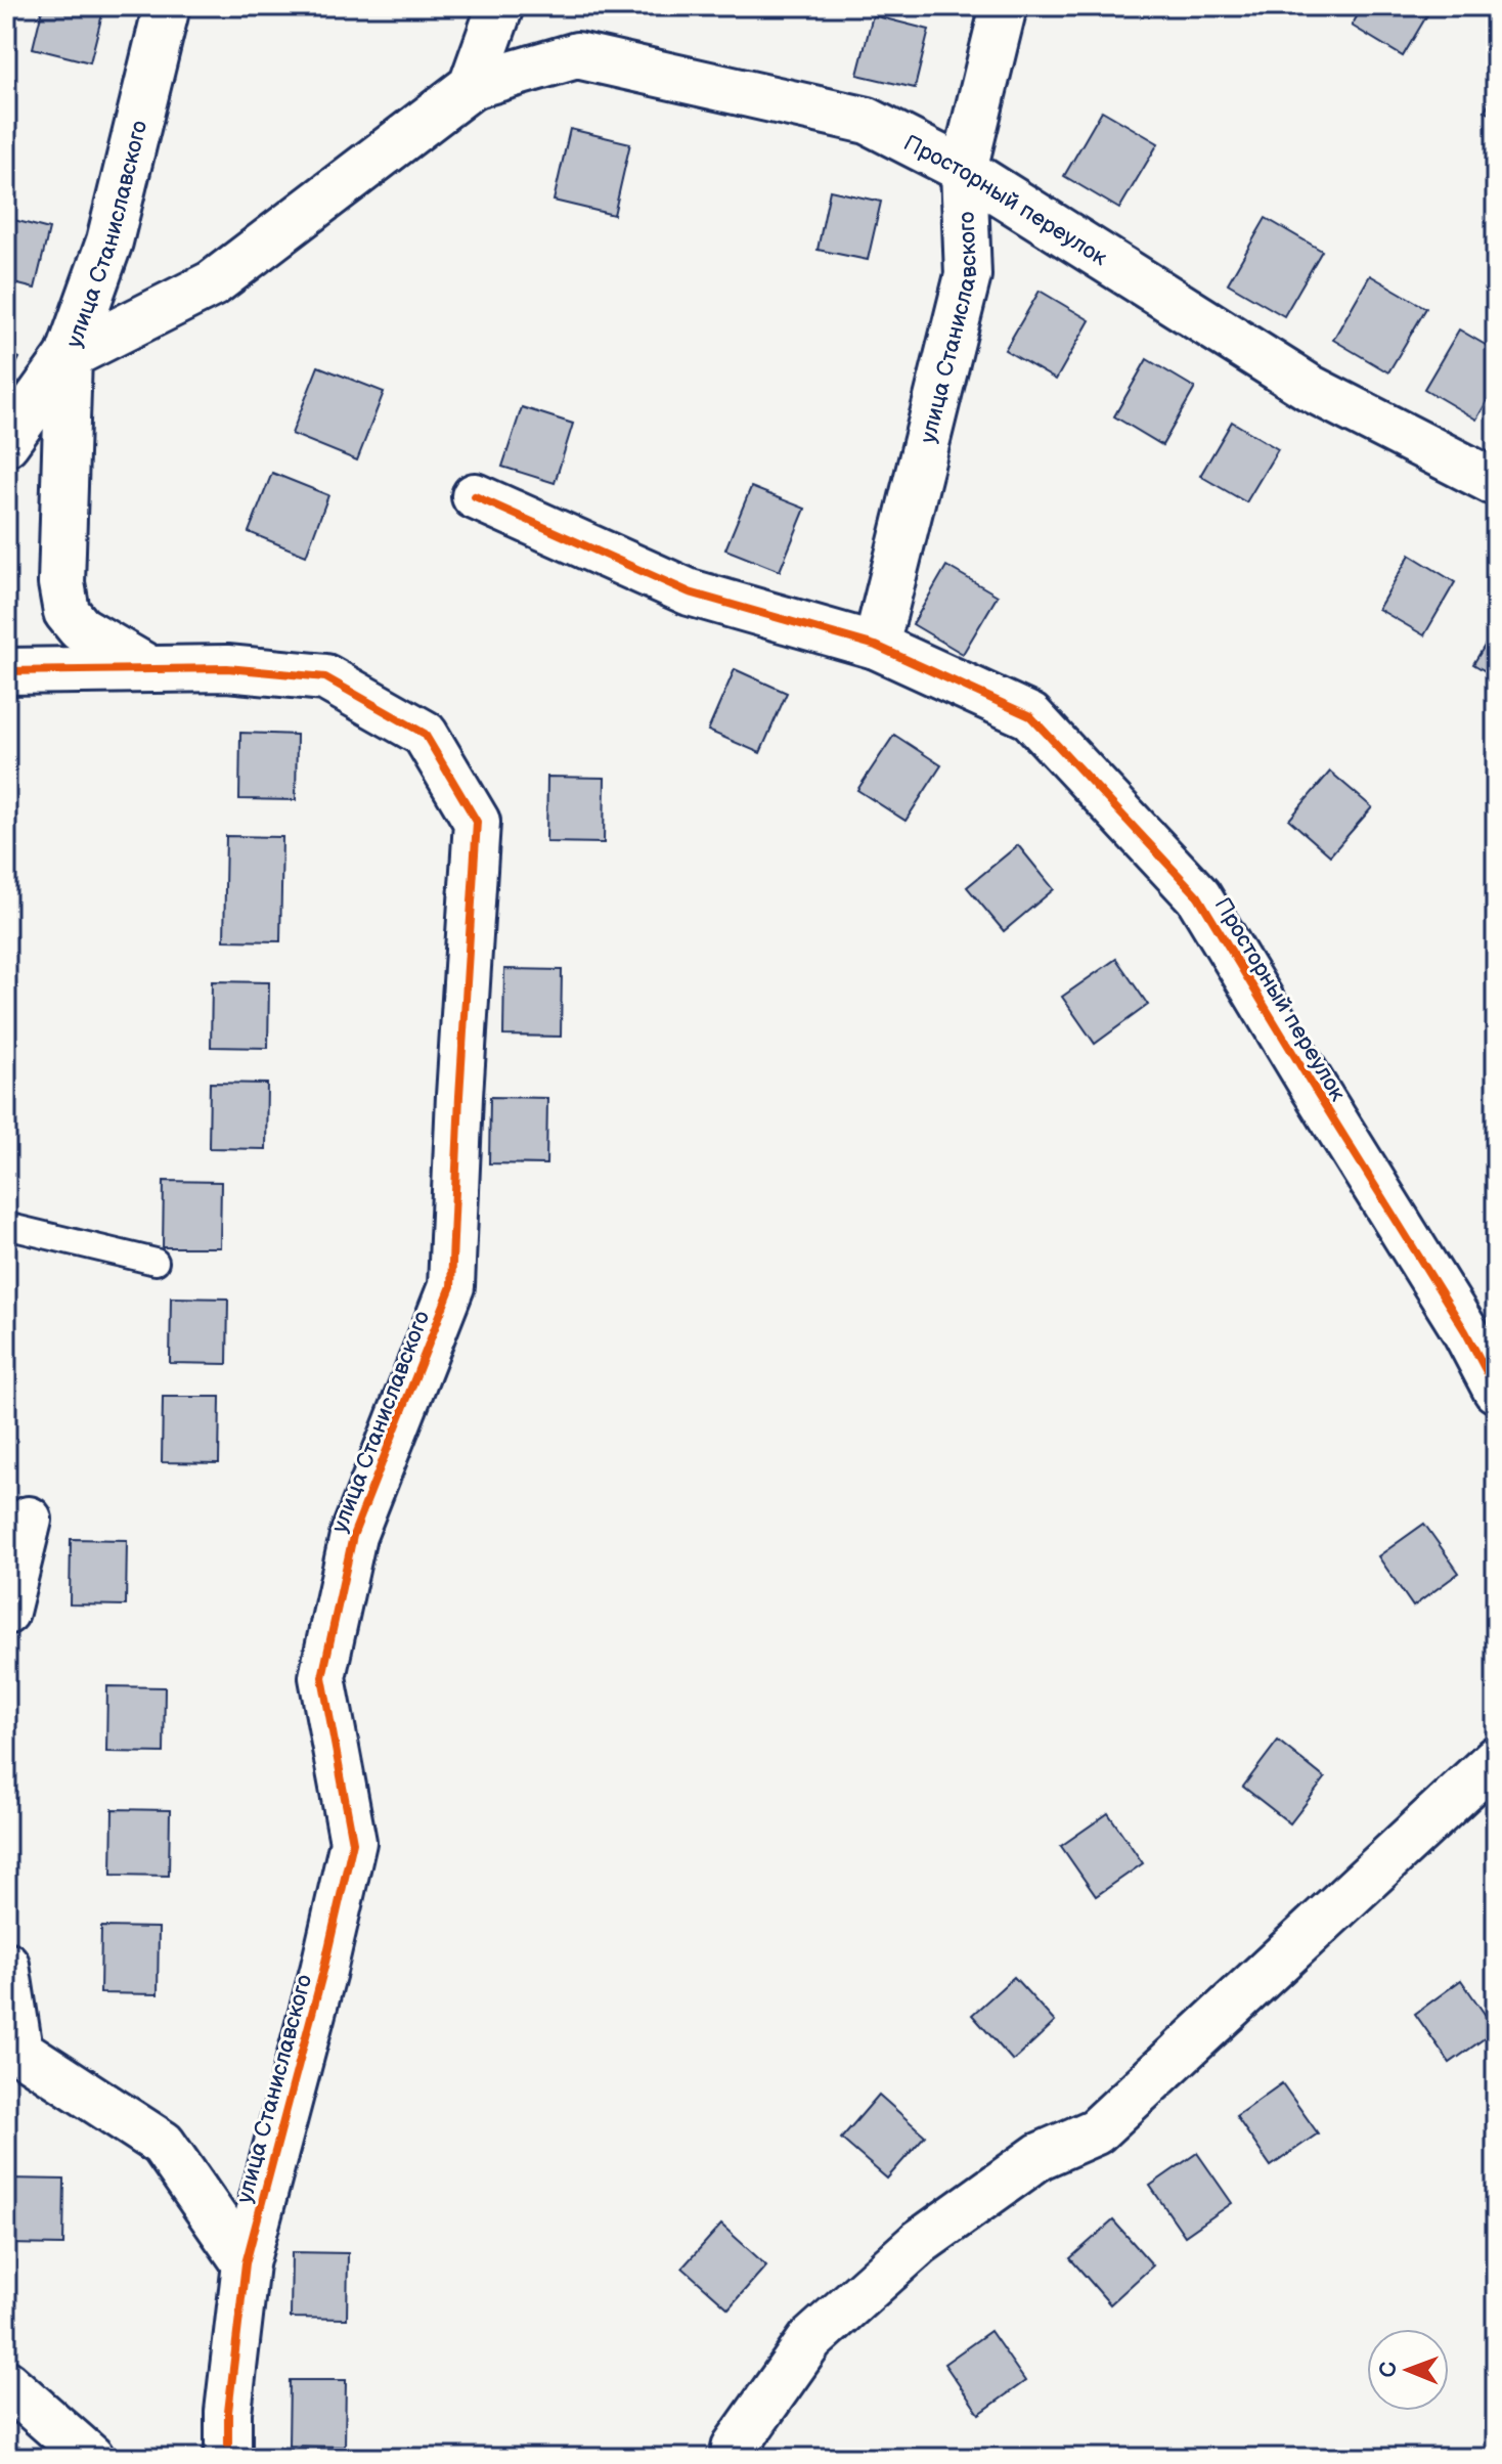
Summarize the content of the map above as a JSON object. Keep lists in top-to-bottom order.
{
  "streets": {
    "street": ["Просторный переулок", "улица Станиславского"]
  },
  "crossings": [
    ["Просторный переулок", "улица Станиславского"]
  ],
  "north": "left"
}
